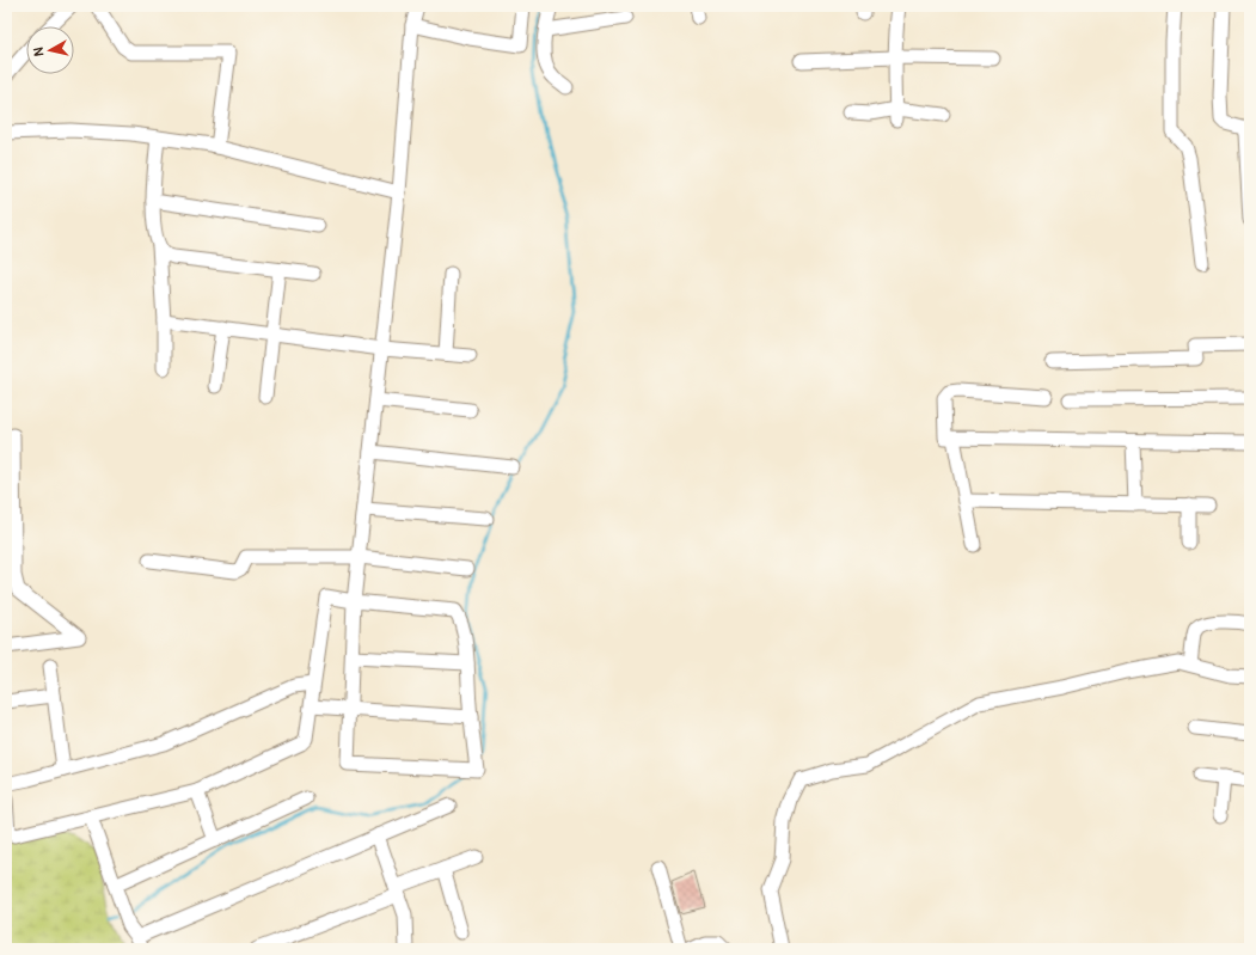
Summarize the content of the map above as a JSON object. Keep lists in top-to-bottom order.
{
  "north": "left"
}
